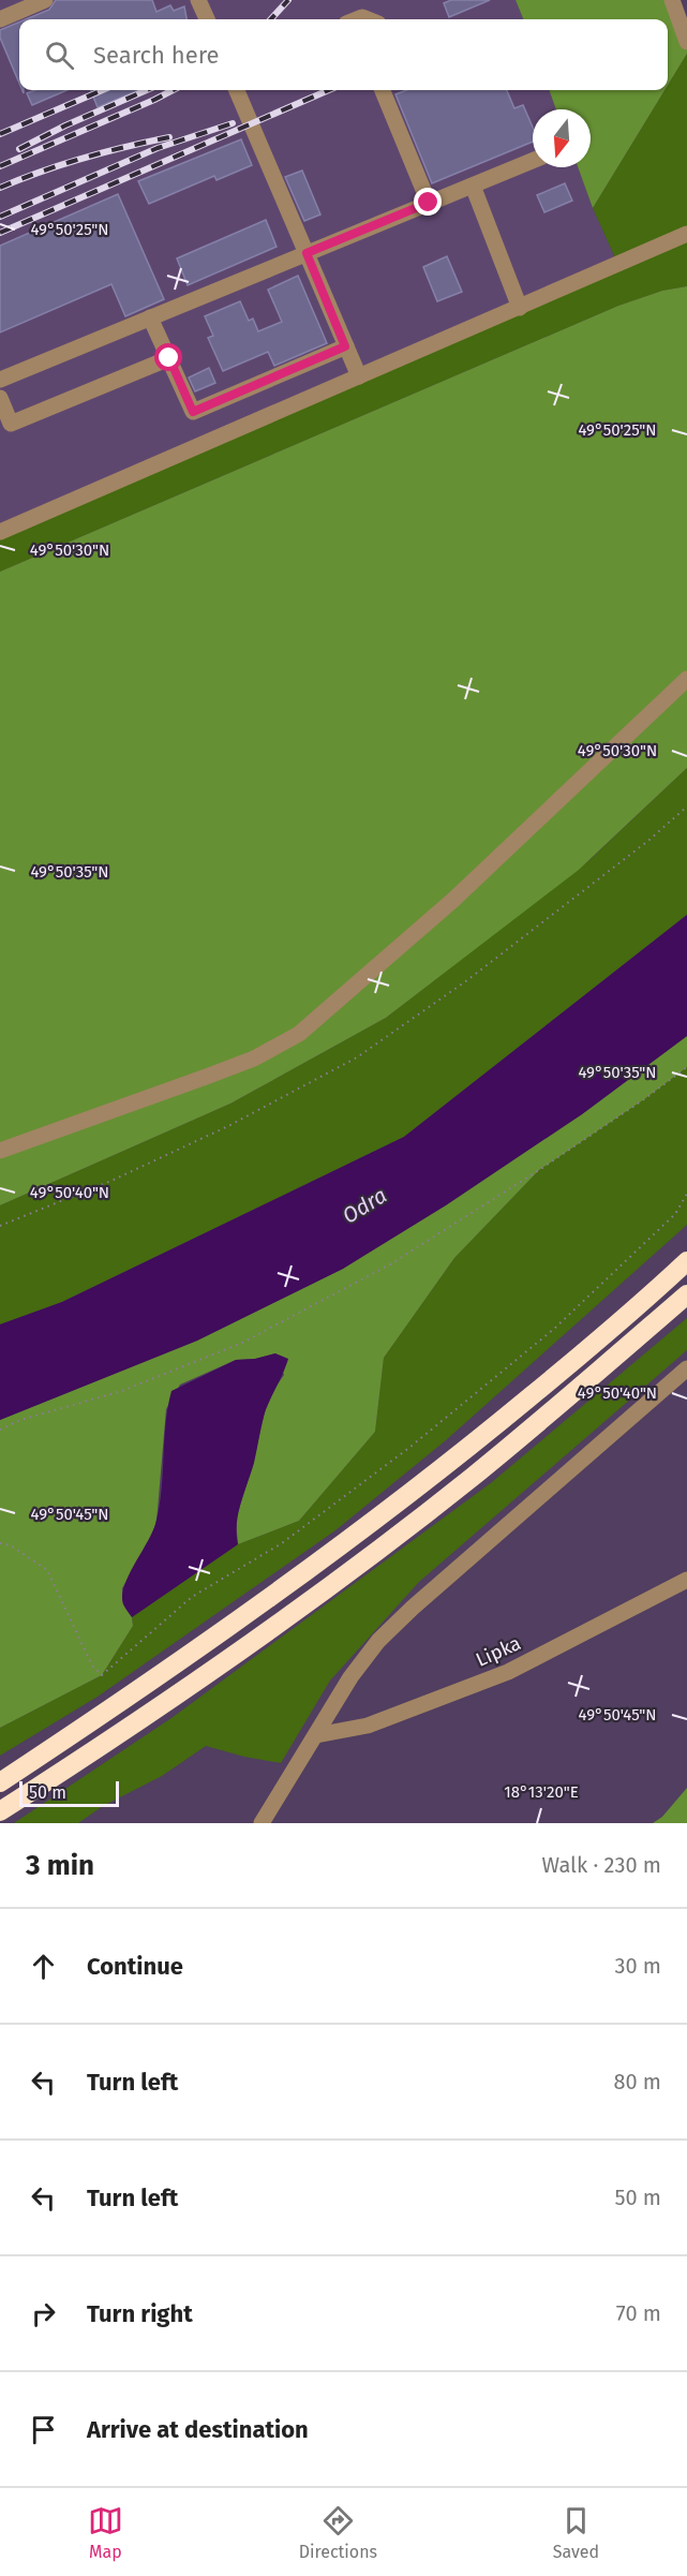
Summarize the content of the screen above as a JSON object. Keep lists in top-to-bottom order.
{
  "streets": {
    "street": ["Lipka"]
  },
  "water": ["Odra"],
  "scale_bar": "50 m",
  "north": "bottom",
  "page": {
    "search": "Search here",
    "scale": "50 m",
    "heading": ["3 min", "Walk · 230 m"],
    "list": [
      ["Continue", "30 m"],
      ["Turn left", "80 m"],
      ["Turn left", "50 m"],
      ["Turn right", "70 m"],
      "Arrive at destination"
    ],
    "nav": ["Map", "Directions", "Saved"]
  },
  "coordinates": [
    "49°50'25\"N",
    "49°50'30\"N",
    "49°50'35\"N",
    "49°50'40\"N",
    "49°50'45\"N",
    "18°13'20\"E"
  ]
}
